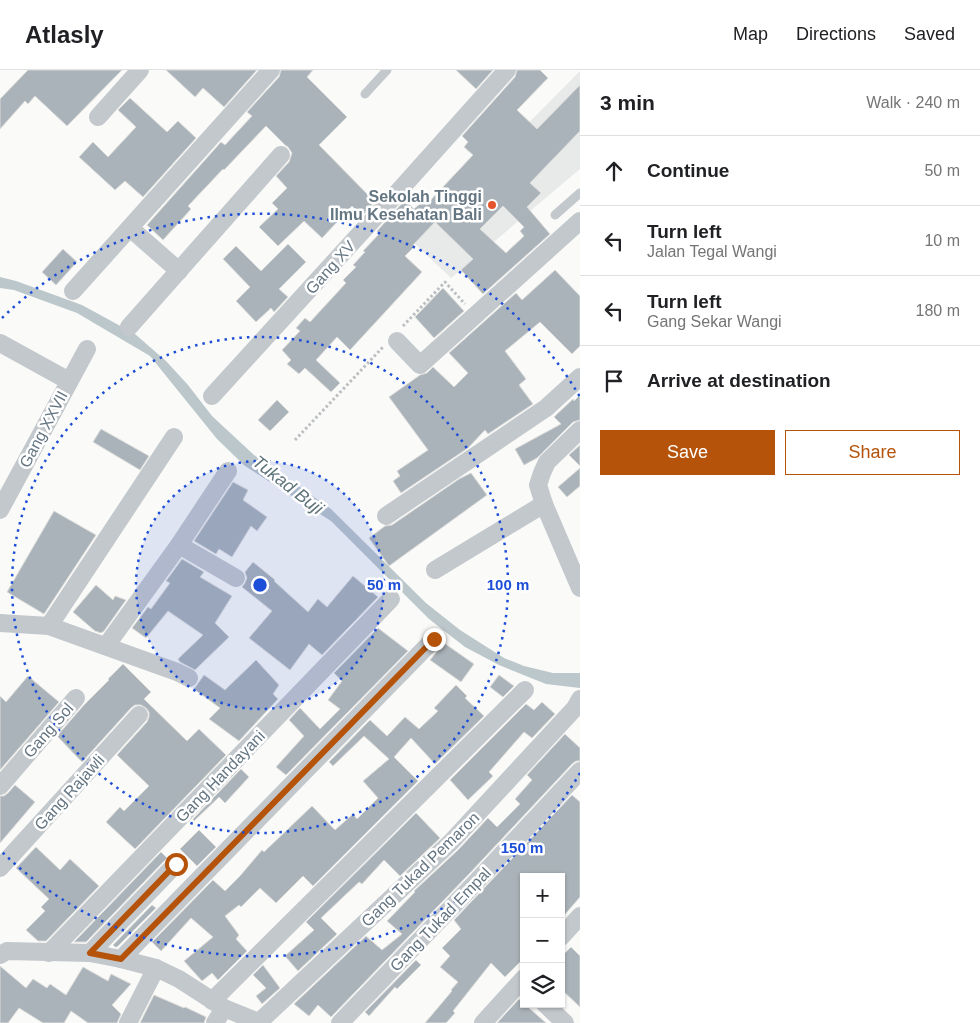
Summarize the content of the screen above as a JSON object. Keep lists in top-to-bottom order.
{
  "streets": {
    "street": [
      "Gang XV",
      "Gang XXVII",
      "Gang Sol",
      "Gang Handayani",
      "Gang Rajawli",
      "Gang Tukad Pemaron",
      "Gang Tukad Empal"
    ]
  },
  "water": ["Tukad Buji"],
  "places": ["Sekolah Tinggi Ilmu Kesehatan Bali"],
  "page": {
    "header": "Atlasly",
    "nav": ["Map", "Directions", "Saved"],
    "heading": ["3 min", "Walk · 240 m"],
    "list": [
      ["Continue", "50 m"],
      ["Turn left", "Jalan Tegal Wangi", "10 m"],
      ["Turn left", "Gang Sekar Wangi", "180 m"],
      "Arrive at destination"
    ],
    "buttons": ["Save", "Share"],
    "map_buttons": ["+", "−"]
  },
  "rings": ["50 m", "100 m", "150 m"]
}
